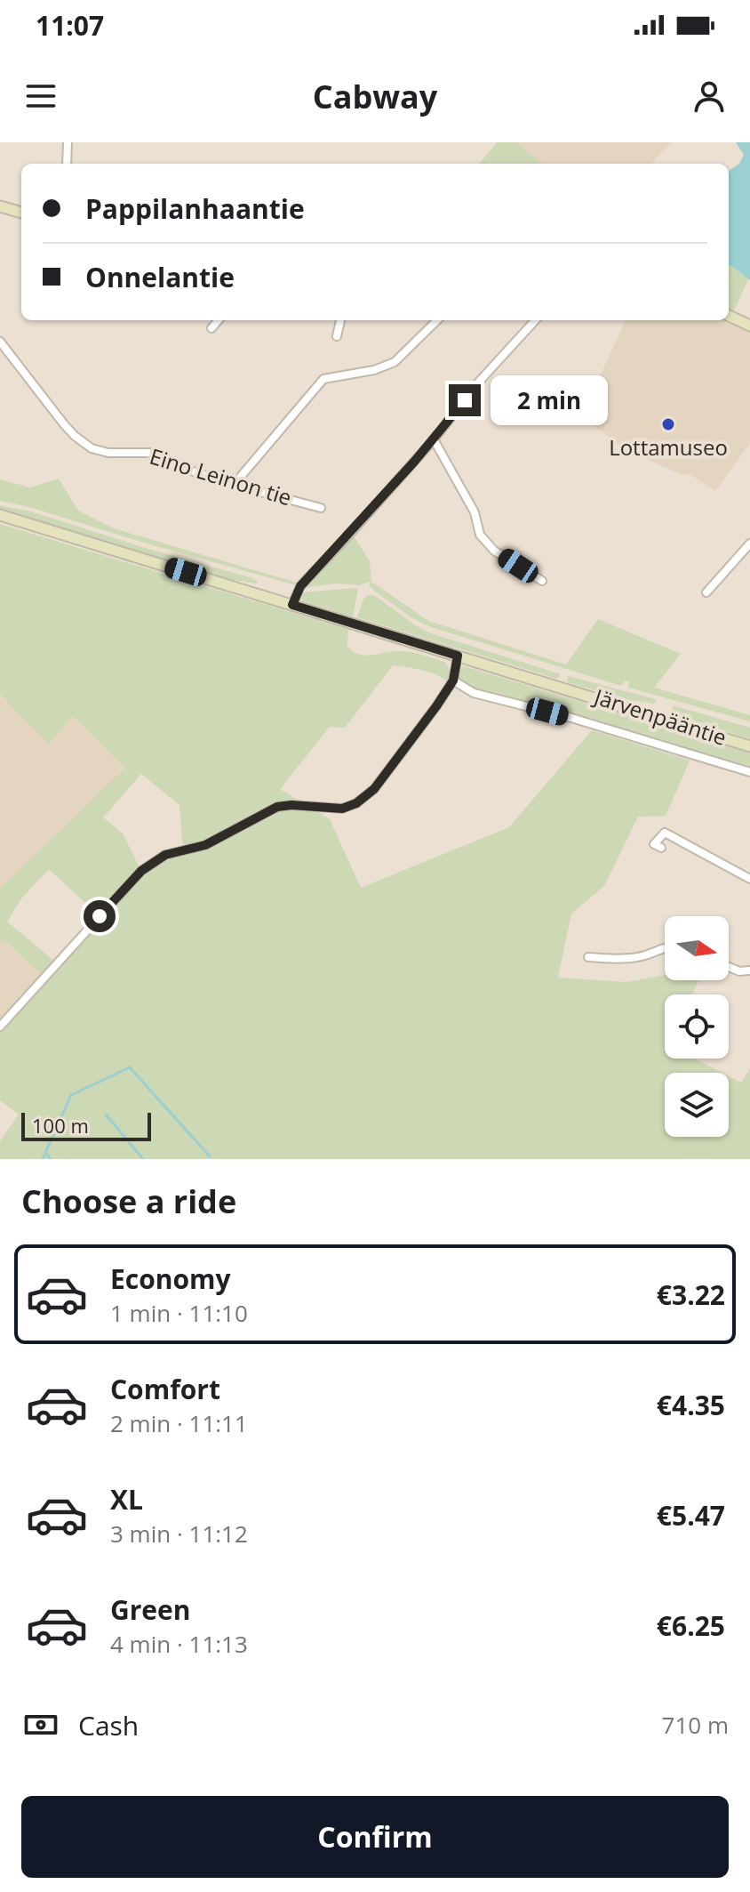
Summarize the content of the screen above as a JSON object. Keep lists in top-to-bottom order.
{
  "streets": {
    "main road": ["Järvenpääntie"],
    "street": ["Eino Leinon tie"]
  },
  "places": ["Lottamuseo"],
  "scale_bar": "100 m",
  "north": "right",
  "page": {
    "status": "11:07",
    "header": "Cabway",
    "banner": ["Pappilanhaantie", "Onnelantie"],
    "bubble": "2 min",
    "scale": "100 m",
    "heading": "Choose a ride",
    "list": [
      {
        "name": "Economy",
        "note": "1 min · 11:10",
        "value": "€3.22"
      },
      {
        "name": "Comfort",
        "note": "2 min · 11:11",
        "value": "€4.35"
      },
      {
        "name": "XL",
        "note": "3 min · 11:12",
        "value": "€5.47"
      },
      {
        "name": "Green",
        "note": "4 min · 11:13",
        "value": "€6.25"
      }
    ],
    "pay": ["Cash", "710 m"],
    "buttons": "Confirm"
  }
}
